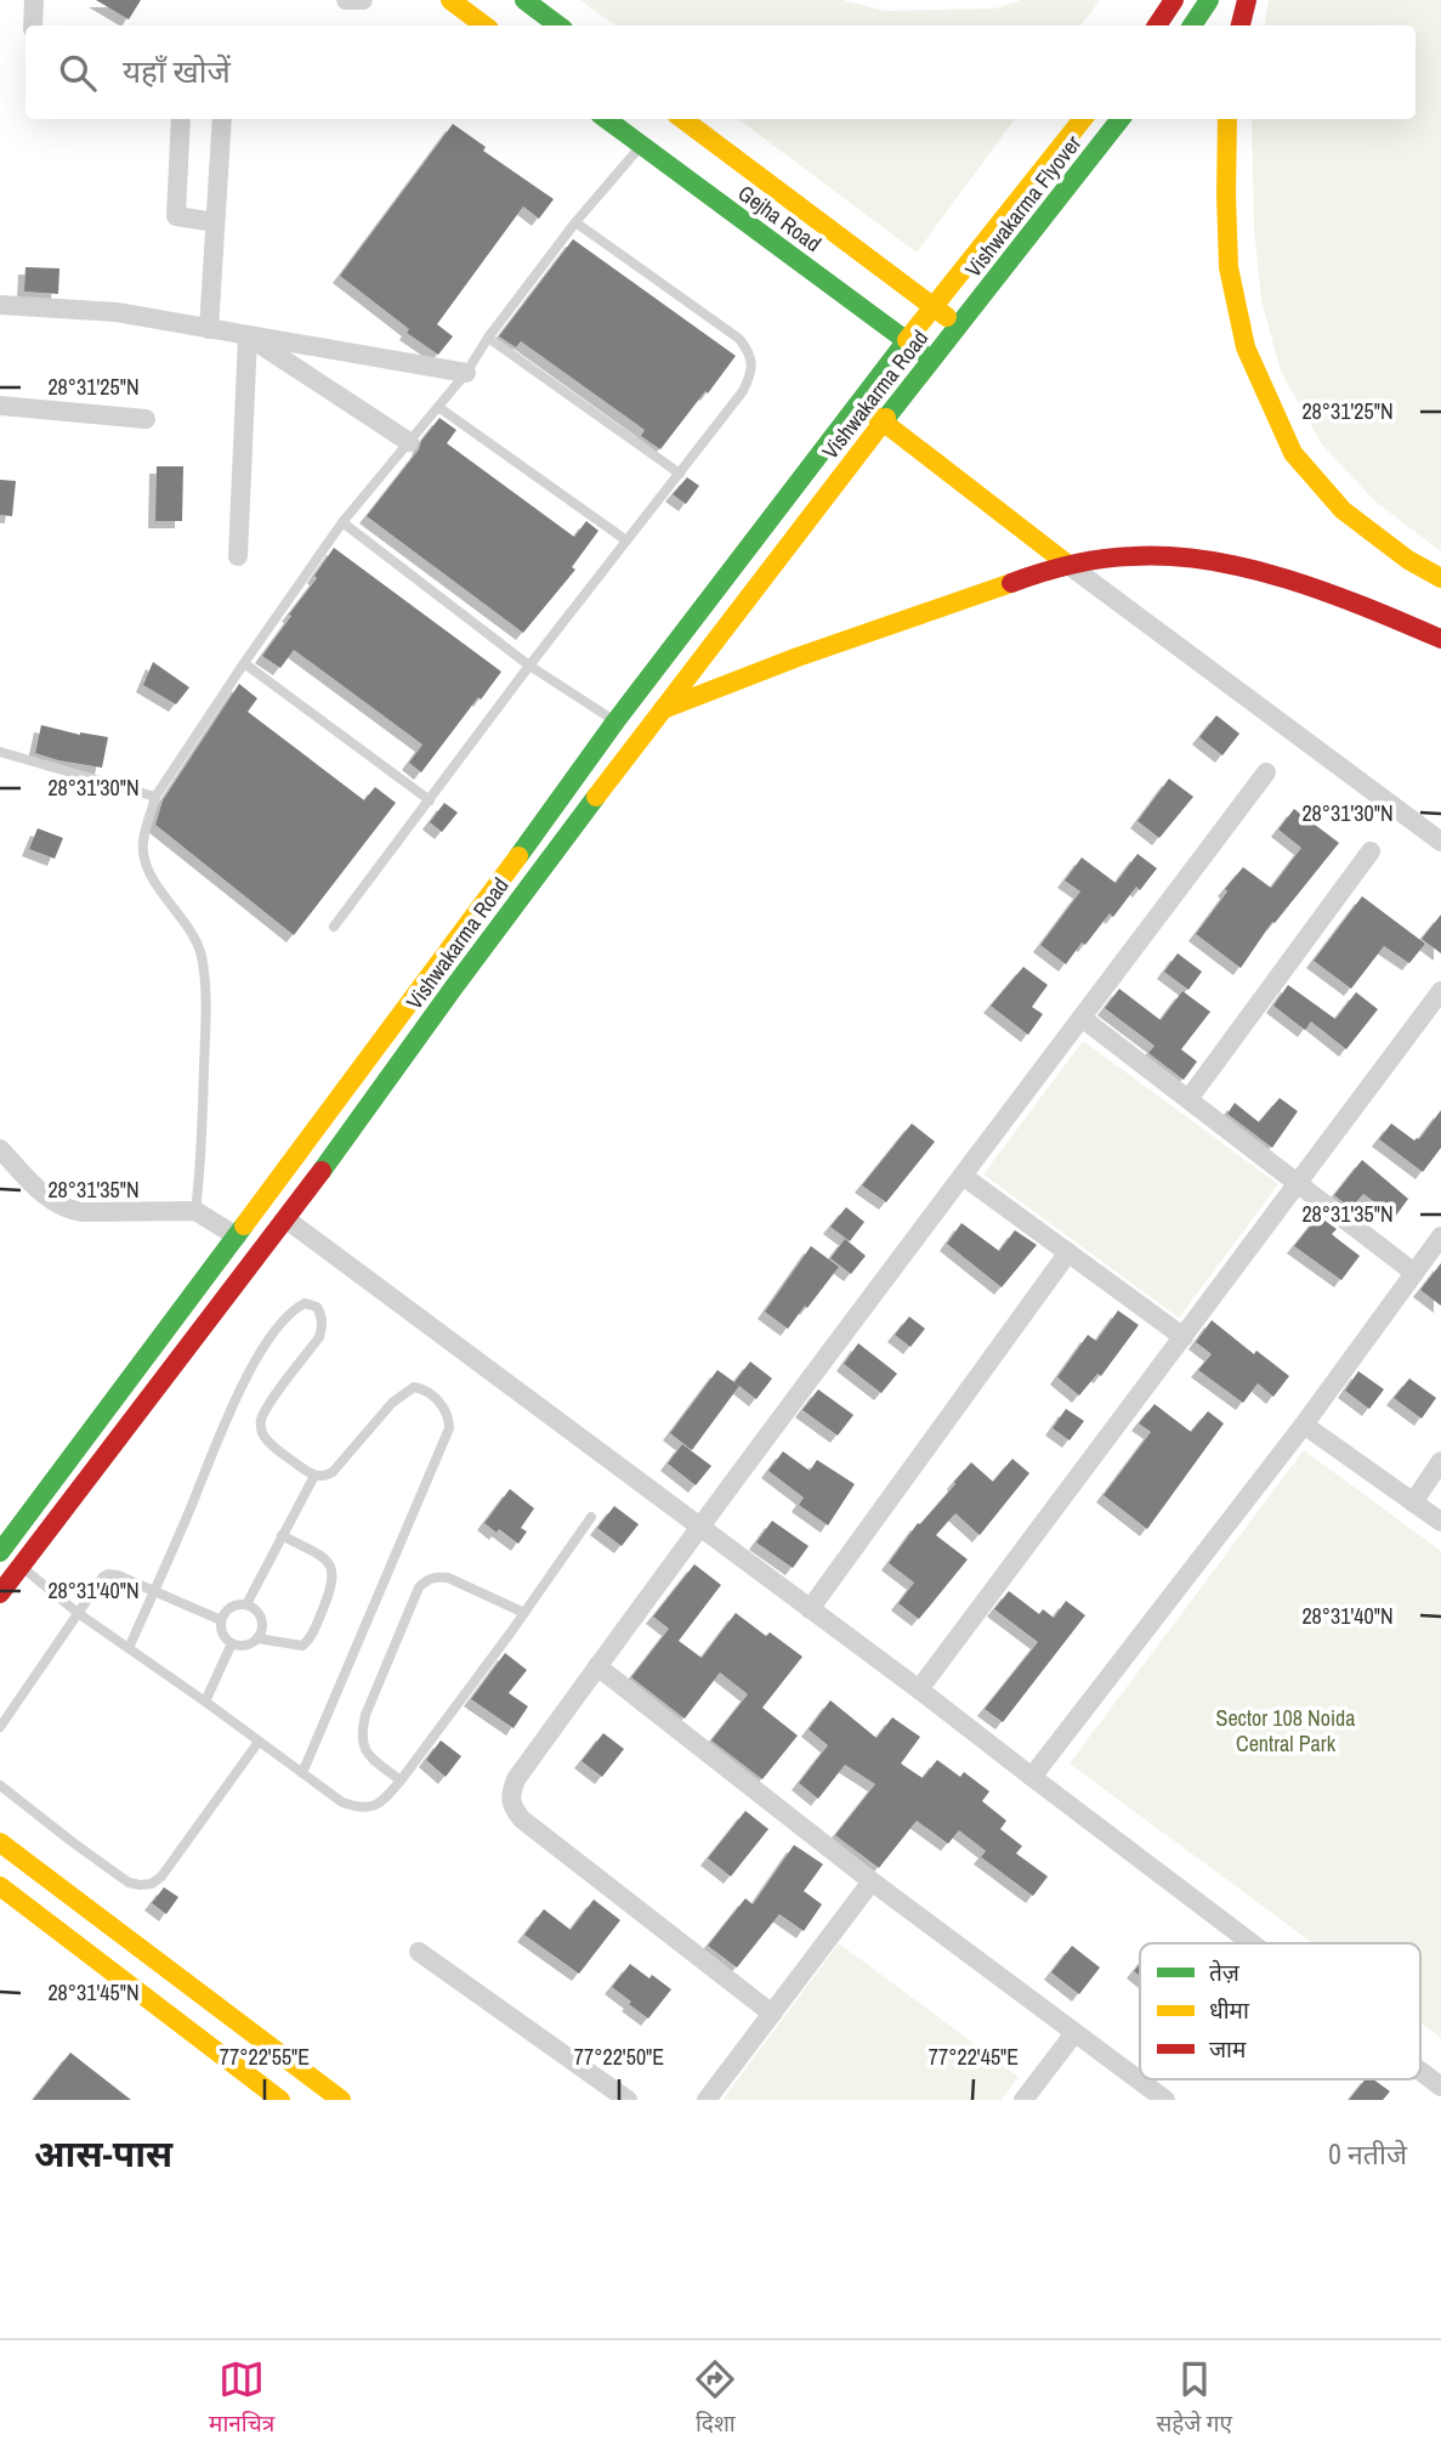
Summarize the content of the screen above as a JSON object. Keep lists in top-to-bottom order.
{
  "streets": {
    "main road": ["Vishwakarma Flyover", "Gejha Road", "Vishwakarma Road"]
  },
  "crossings": [
    ["Vishwakarma Flyover", "Gejha Road"],
    ["Vishwakarma Flyover", "Vishwakarma Road"],
    ["Gejha Road", "Vishwakarma Road"]
  ],
  "parks": ["Sector 108 Noida Central Park"],
  "legend": ["तेज़", "धीमा", "जाम"],
  "page": {
    "search": "यहाँ खोजें",
    "heading": ["आस-पास", "0 नतीजे"],
    "nav": ["मानचित्र", "दिशा", "सहेजे गए"]
  },
  "coordinates": [
    "28°31'25\"N",
    "28°31'30\"N",
    "28°31'35\"N",
    "28°31'40\"N",
    "28°31'45\"N",
    "77°22'55\"E",
    "77°22'50\"E",
    "77°22'45\"E"
  ]
}
